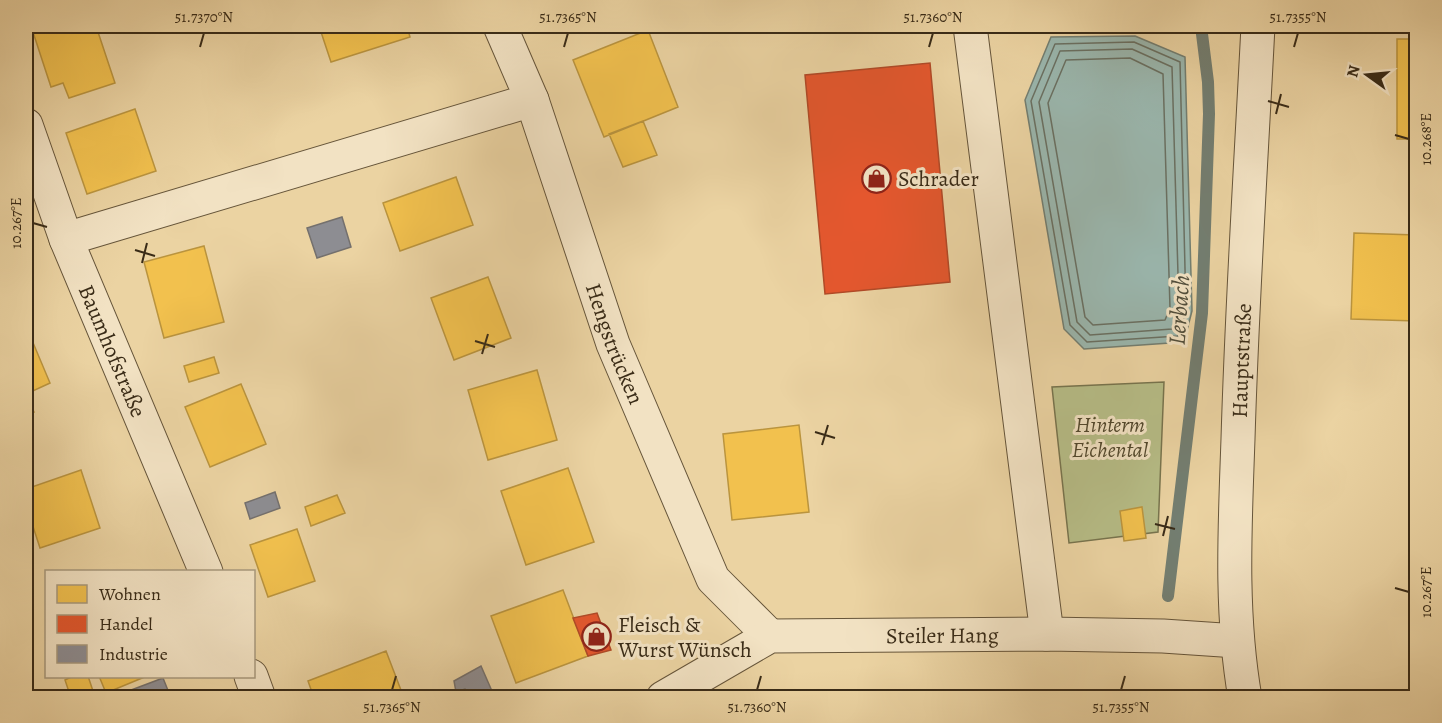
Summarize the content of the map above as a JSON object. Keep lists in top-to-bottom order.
{
  "streets": {
    "street": [
      "Hengstrücken",
      "Baumhofstraße",
      "Hauptstraße",
      "Steiler Hang"
    ]
  },
  "crossings": [
    ["Hengstrücken", "Steiler Hang"],
    ["Hauptstraße", "Steiler Hang"]
  ],
  "water": ["Lerbach"],
  "parks": ["Hinterm Eichental"],
  "places": {
    "shop": ["Schrader", "Fleisch & Wurst Wünsch"]
  },
  "legend": ["Wohnen", "Handel", "Industrie"],
  "north": "left",
  "coordinates": [
    "51.7370°N",
    "51.7365°N",
    "51.7360°N",
    "51.7355°N",
    "10.268°E",
    "10.267°E"
  ]
}
